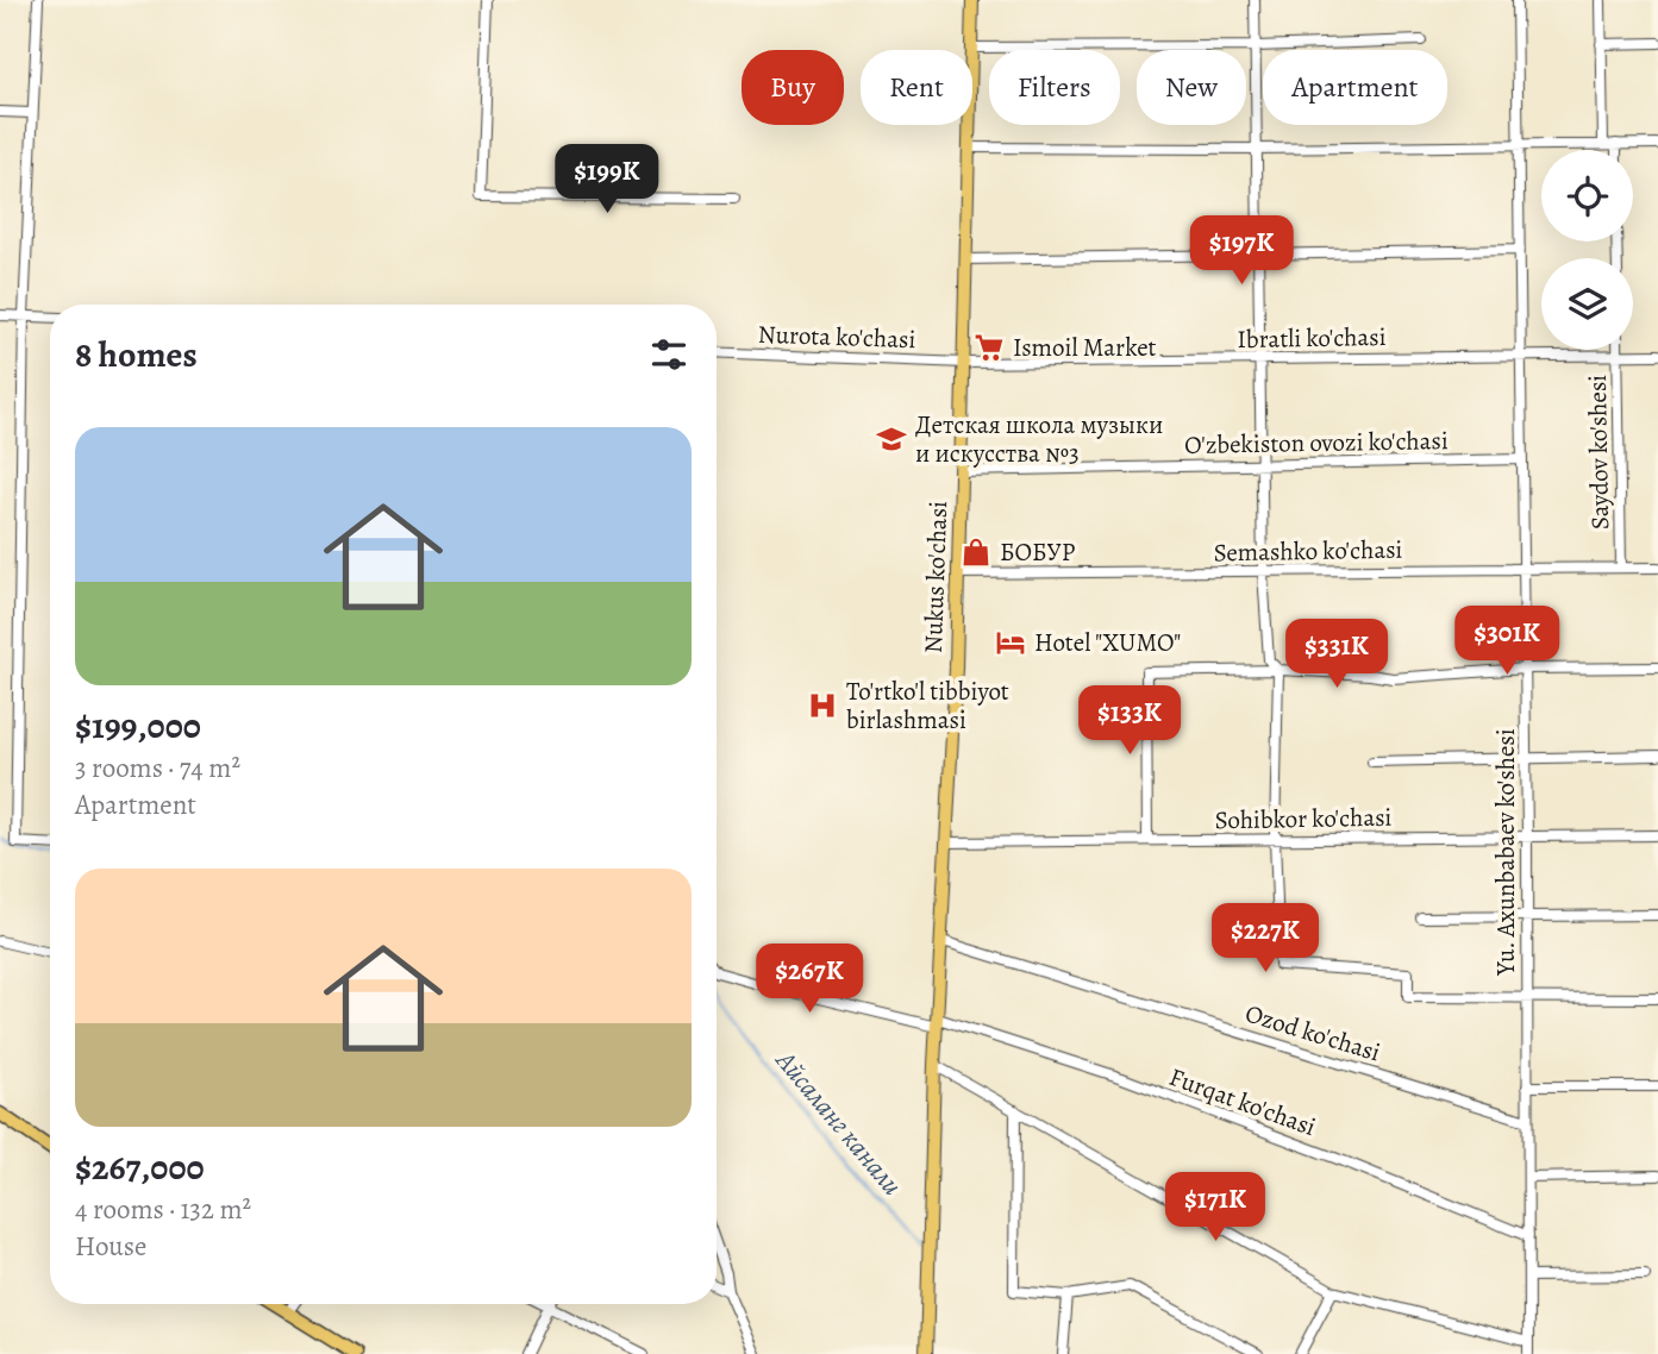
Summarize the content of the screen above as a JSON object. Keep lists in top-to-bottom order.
{
  "streets": {
    "main road": ["Nukus ko'chasi"],
    "street": [
      "Nurota ko'chasi",
      "Ibratli ko'chasi",
      "O'zbekiston ovozi ko'chasi",
      "Saydov ko'shesi",
      "Semashko ko'chasi",
      "Sohibkor ko'chasi",
      "Yu. Axunbabaev ko'shesi",
      "Ozod ko'chasi",
      "Furqat ko'chasi"
    ]
  },
  "crossings": [
    ["Nurota ko'chasi", "Ibratli ko'chasi"],
    ["Nurota ko'chasi", "Nukus ko'chasi"],
    ["Ibratli ko'chasi", "Saydov ko'shesi"],
    ["Ibratli ko'chasi", "Nukus ko'chasi"],
    ["Ibratli ko'chasi", "Yu. Axunbabaev ko'shesi"],
    ["O'zbekiston ovozi ko'chasi", "Nukus ko'chasi"],
    ["O'zbekiston ovozi ko'chasi", "Yu. Axunbabaev ko'shesi"],
    ["Saydov ko'shesi", "Semashko ko'chasi"],
    ["Semashko ko'chasi", "Nukus ko'chasi"],
    ["Semashko ko'chasi", "Yu. Axunbabaev ko'shesi"],
    ["Nukus ko'chasi", "Sohibkor ko'chasi"],
    ["Nukus ko'chasi", "Ozod ko'chasi"],
    ["Nukus ko'chasi", "Furqat ko'chasi"],
    ["Sohibkor ko'chasi", "Yu. Axunbabaev ko'shesi"],
    ["Yu. Axunbabaev ko'shesi", "Ozod ko'chasi"],
    ["Yu. Axunbabaev ko'shesi", "Furqat ko'chasi"]
  ],
  "water": ["Айсаланг канали"],
  "places": {
    "supermarket": ["Ismoil Market"],
    "school or university": ["Детская школа музыки и искусства №3"],
    "shop": ["БОБУР"],
    "hotel": ["Hotel \"XUMO\""],
    "hospital": ["To'rtko'l tibbiyot birlashmasi"]
  },
  "page": {
    "chip": [
      "Buy",
      "Rent",
      "Filters",
      "New",
      "Apartment"
    ],
    "price": [
      "$199K",
      "$197K",
      "$301K",
      "$331K",
      "$133K",
      "$227K",
      "$267K",
      "$171K"
    ],
    "heading": "8 homes",
    "list": [
      {
        "name": "$199,000",
        "note": "3 rooms · 74 m² · Apartment"
      },
      {
        "name": "$267,000",
        "note": "4 rooms · 132 m² · House"
      }
    ]
  }
}
